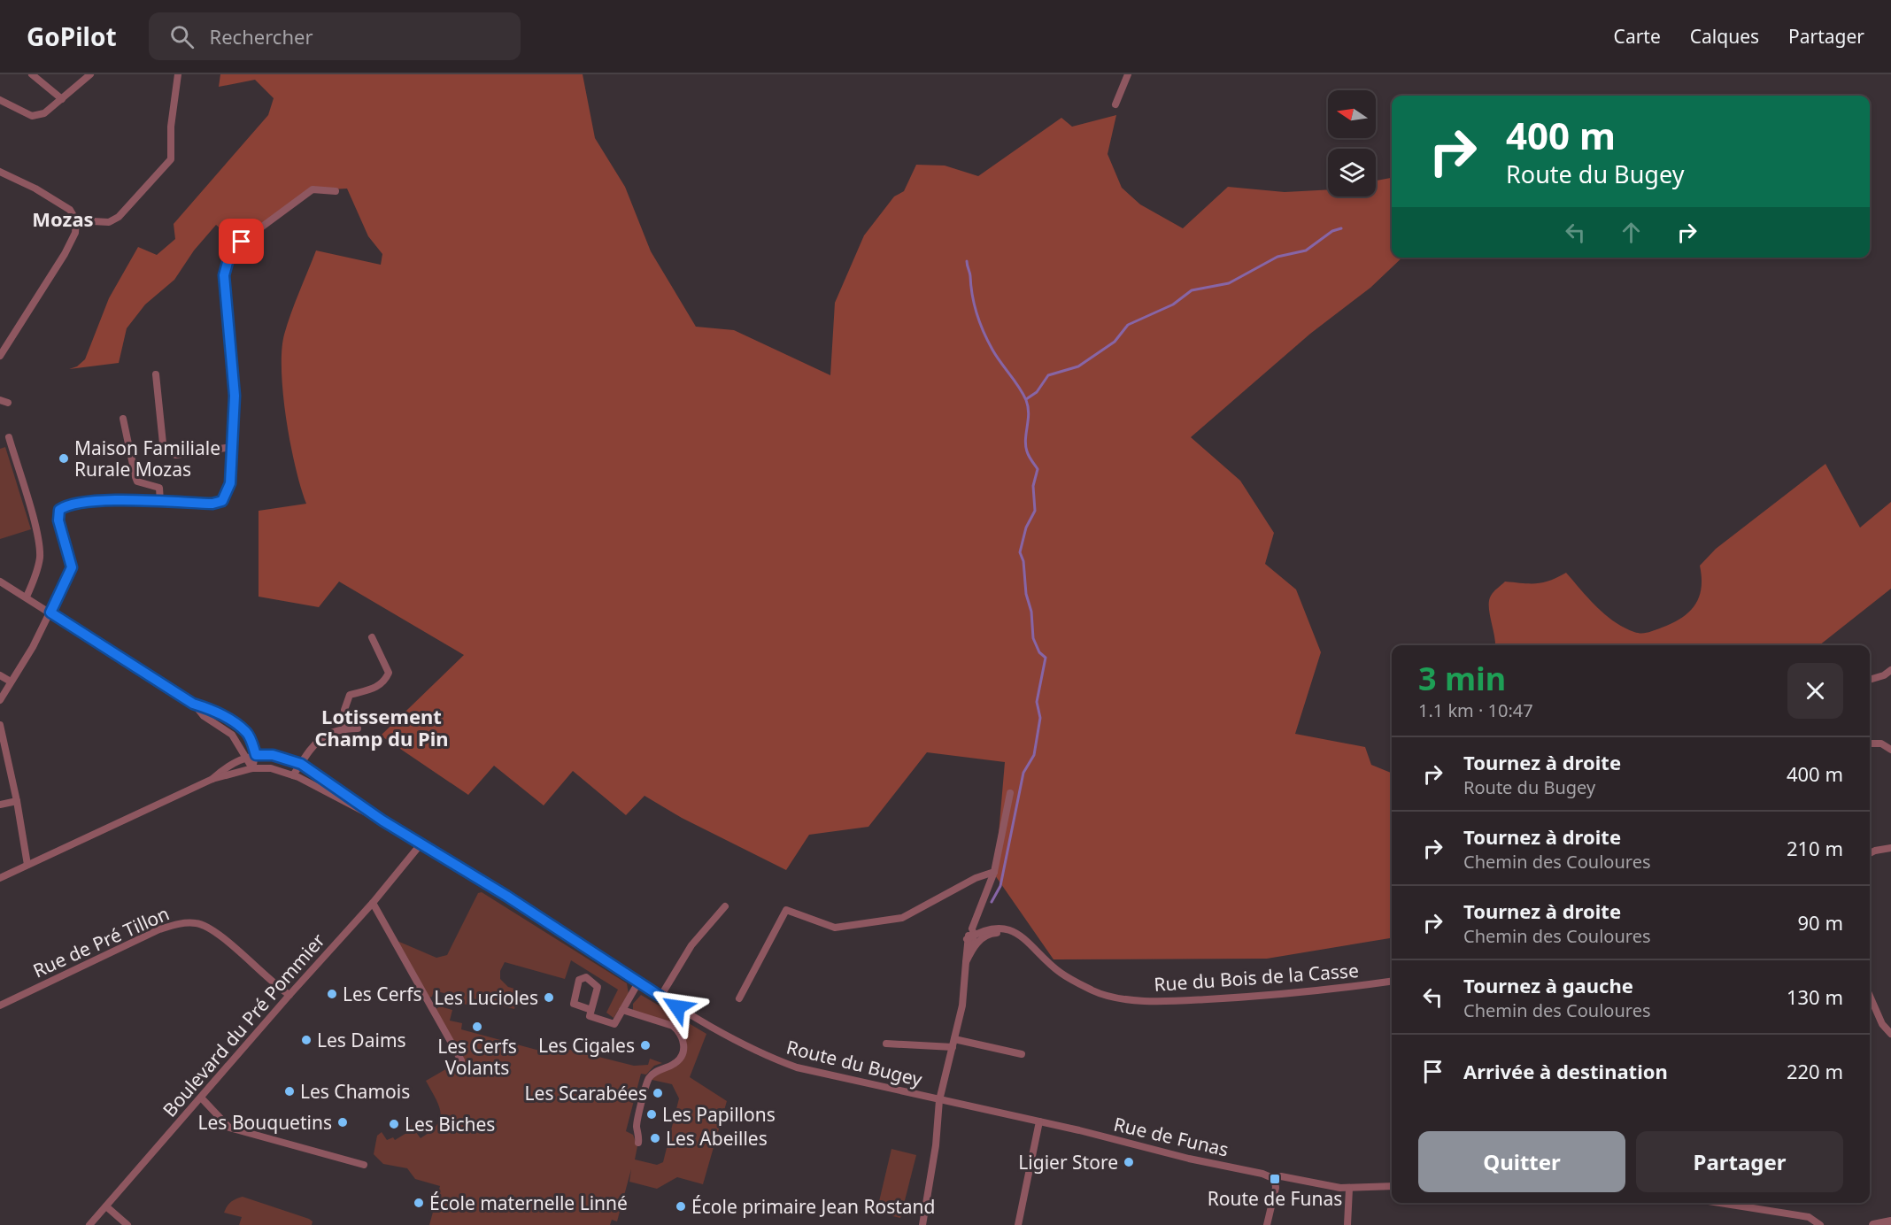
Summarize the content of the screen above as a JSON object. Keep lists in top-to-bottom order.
{
  "streets": {
    "street": [
      "Rue de Pré Tillon",
      "Rue du Bois de la Casse",
      "Boulevard du Pré Pommier",
      "Route du Bugey",
      "Rue de Funas"
    ]
  },
  "crossings": [
    ["Rue de Pré Tillon", "Boulevard du Pré Pommier"],
    ["Boulevard du Pré Pommier", "Route du Bugey"],
    ["Route du Bugey", "Rue de Funas"]
  ],
  "districts": ["Mozas", "Lotissement Champ du Pin"],
  "places": {
    "other": [
      "Maison Familiale Rurale Mozas",
      "Les Cerfs",
      "Les Lucioles",
      "Les Cerfs Volants",
      "Les Daims",
      "Les Cigales",
      "Les Chamois",
      "Les Scarabées",
      "Les Papillons",
      "Les Bouquetins",
      "Les Biches",
      "Les Abeilles",
      "Ligier Store",
      "École maternelle Linné",
      "École primaire Jean Rostand"
    ],
    "transit": ["Route de Funas"]
  },
  "north": "left",
  "page": {
    "header": "GoPilot",
    "search": "Rechercher",
    "nav": ["Carte", "Calques", "Partager"],
    "turn": ["400 m", "Route du Bugey"],
    "heading": ["3 min", "1.1 km · 10:47"],
    "list": [
      {
        "name": "Tournez à droite",
        "note": "Route du Bugey",
        "value": "400 m"
      },
      {
        "name": "Tournez à droite",
        "note": "Chemin des Couloures",
        "value": "210 m"
      },
      {
        "name": "Tournez à droite",
        "note": "Chemin des Couloures",
        "value": "90 m"
      },
      {
        "name": "Tournez à gauche",
        "note": "Chemin des Couloures",
        "value": "130 m"
      },
      {
        "name": "Arrivée à destination",
        "value": "220 m"
      }
    ],
    "buttons": ["Quitter", "Partager"]
  }
}
